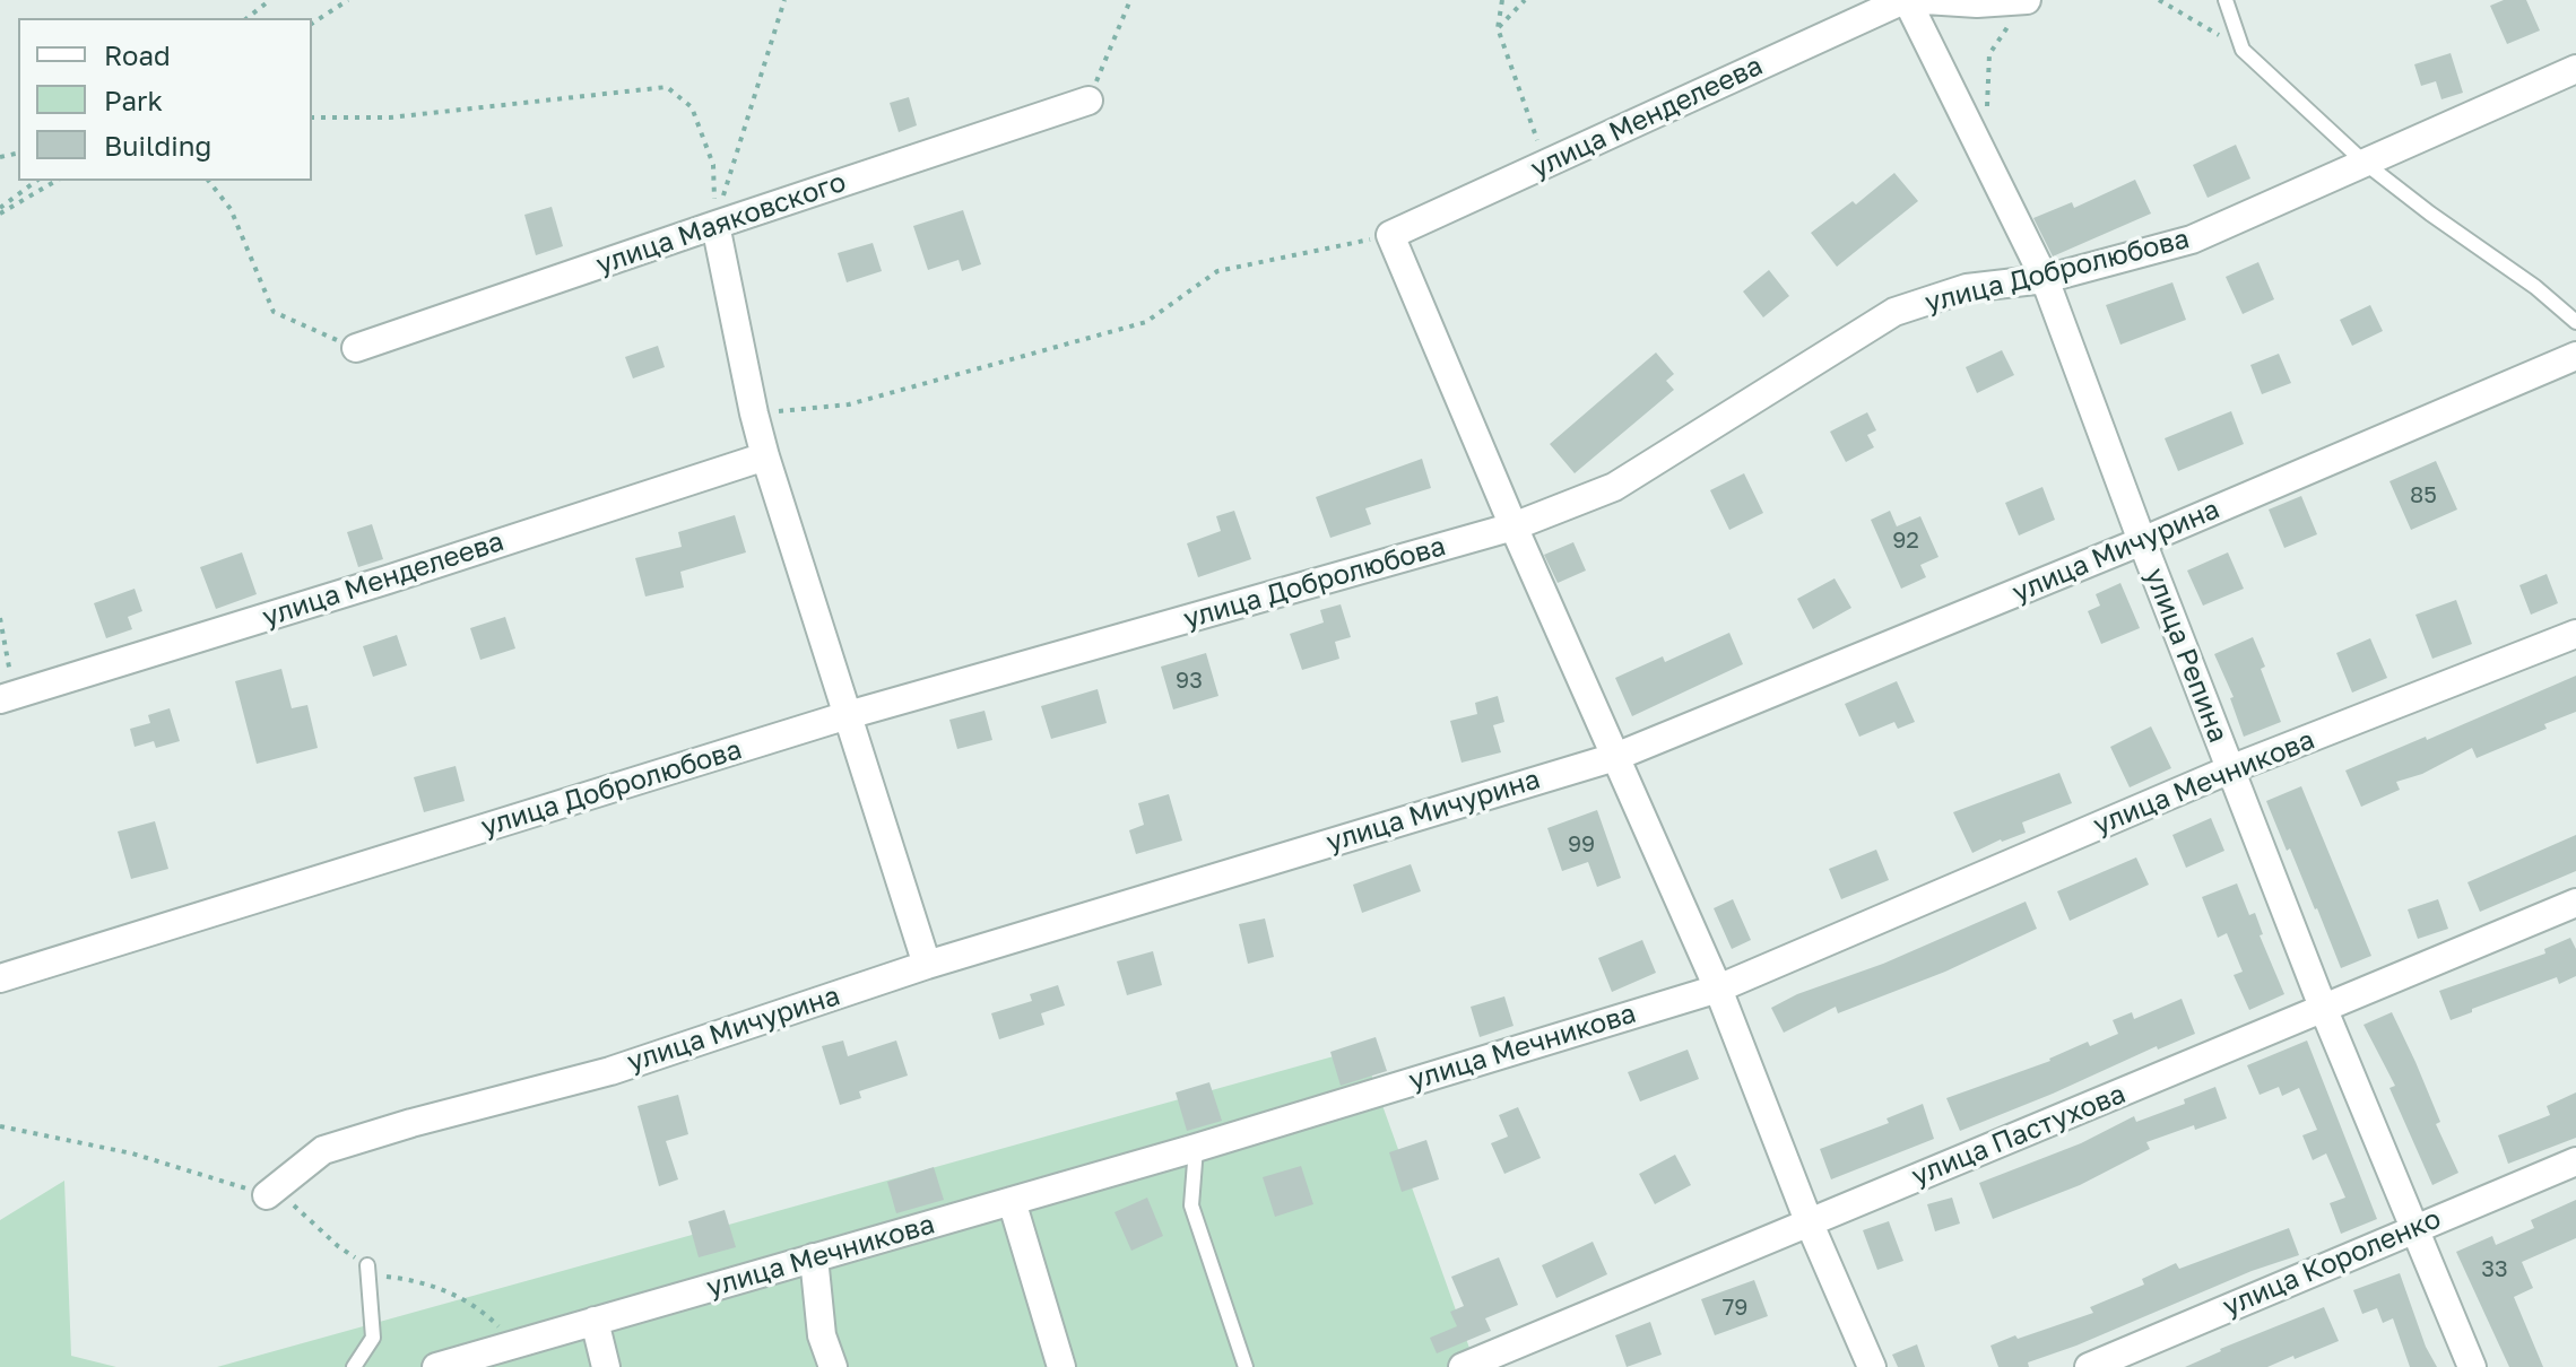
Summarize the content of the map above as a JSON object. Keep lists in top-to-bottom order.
{
  "streets": {
    "street": [
      "улица Менделеева",
      "улица Маяковского",
      "улица Добролюбова",
      "улица Мичурина",
      "улица Репина",
      "улица Мечникова",
      "улица Пастухова",
      "улица Короленко"
    ]
  },
  "crossings": [
    ["улица Менделеева", "улица Репина"],
    ["улица Добролюбова", "улица Репина"],
    ["улица Мичурина", "улица Репина"],
    ["улица Репина", "улица Мечникова"],
    ["улица Репина", "улица Пастухова"],
    ["улица Репина", "улица Короленко"]
  ],
  "house_numbers": [
    "85",
    "92",
    "93",
    "99",
    "33",
    "79"
  ],
  "legend": ["Road", "Park", "Building"]
}
